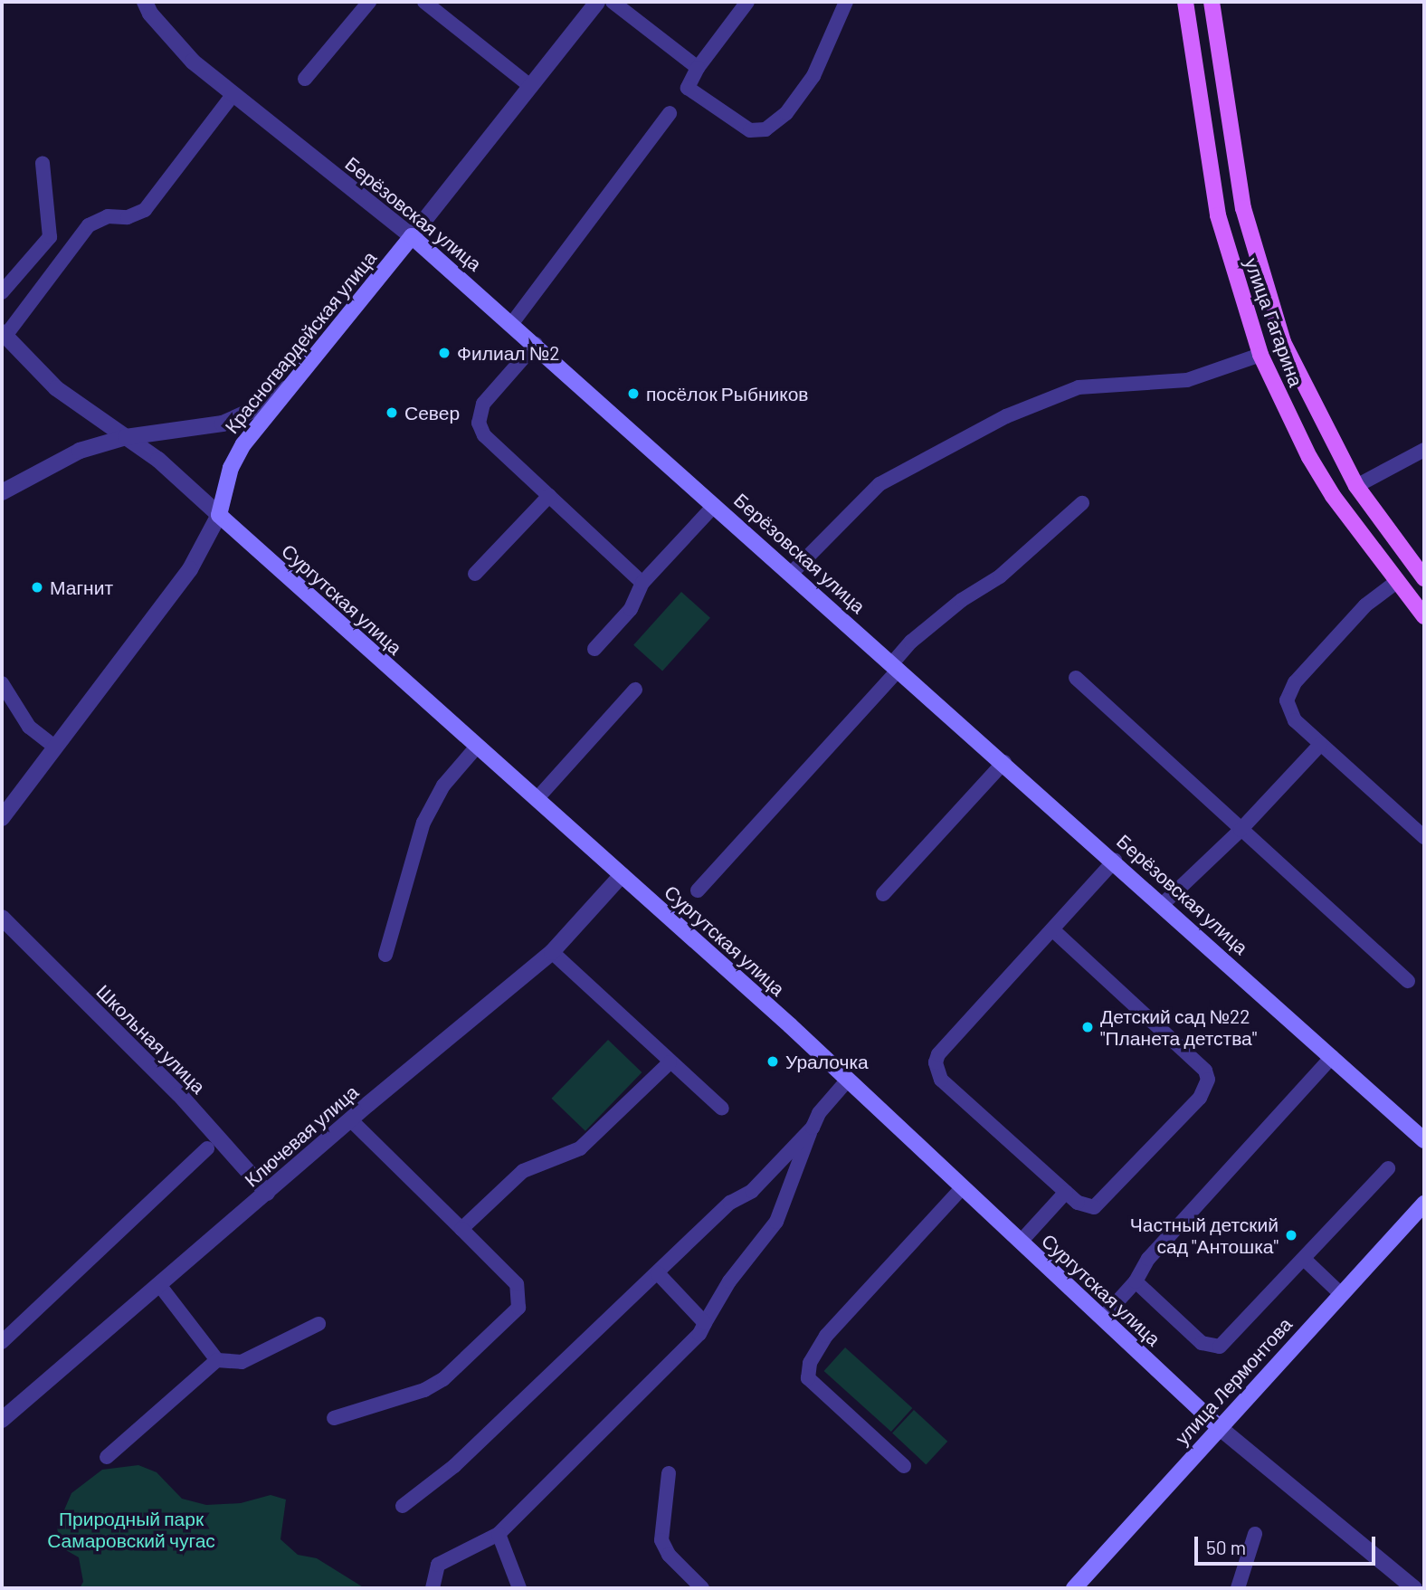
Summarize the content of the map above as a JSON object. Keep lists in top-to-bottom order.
{
  "streets": {
    "main road": ["улица Гагарина"],
    "street": [
      "Берёзовская улица",
      "Красногвардейская улица",
      "Сургутская улица",
      "Школьная улица",
      "Ключевая улица",
      "улица Лермонтова"
    ]
  },
  "crossings": [
    ["Берёзовская улица", "Красногвардейская улица"],
    ["Красногвардейская улица", "Сургутская улица"],
    ["Сургутская улица", "Ключевая улица"],
    ["Сургутская улица", "улица Лермонтова"],
    ["Школьная улица", "Ключевая улица"]
  ],
  "parks": ["Природный парк Самаровский чугас"],
  "places": [
    "Филиал №2",
    "посёлок Рыбников",
    "Север",
    "Магнит",
    "Детский сад №22 \"Планета детства\"",
    "Уралочка",
    "Частный детский сад \"Антошка\""
  ],
  "scale_bar": "50 m"
}
